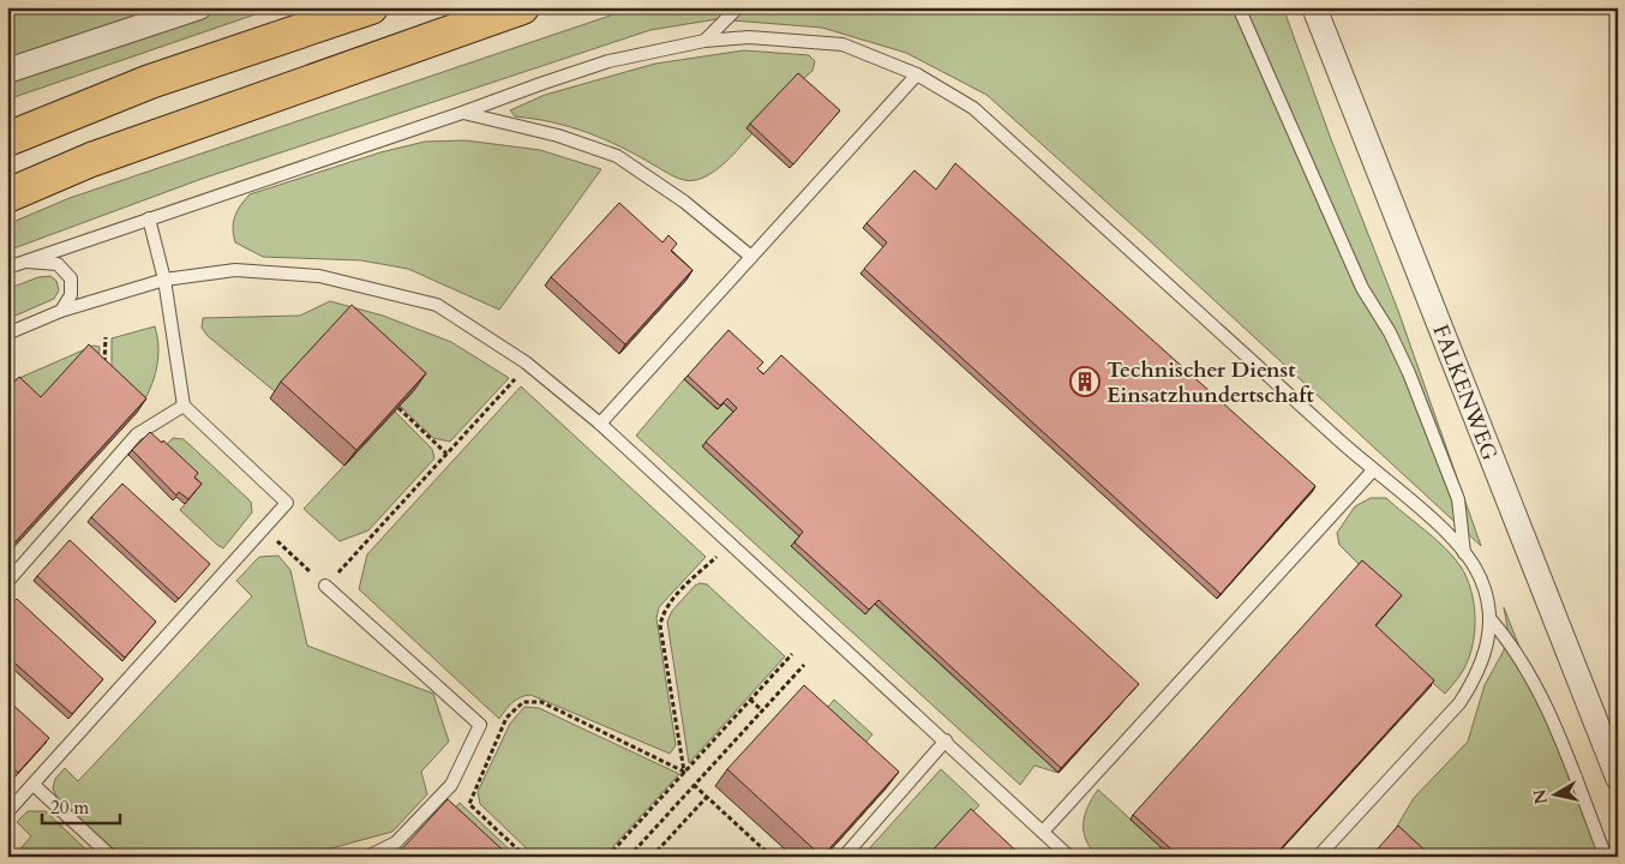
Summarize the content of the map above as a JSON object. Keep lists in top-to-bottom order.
{
  "streets": {
    "street": ["FALKENWEG"]
  },
  "places": {
    "building": ["Technischer Dienst Einsatzhundertschaft"]
  },
  "scale_bar": "20 m",
  "north": "left"
}
